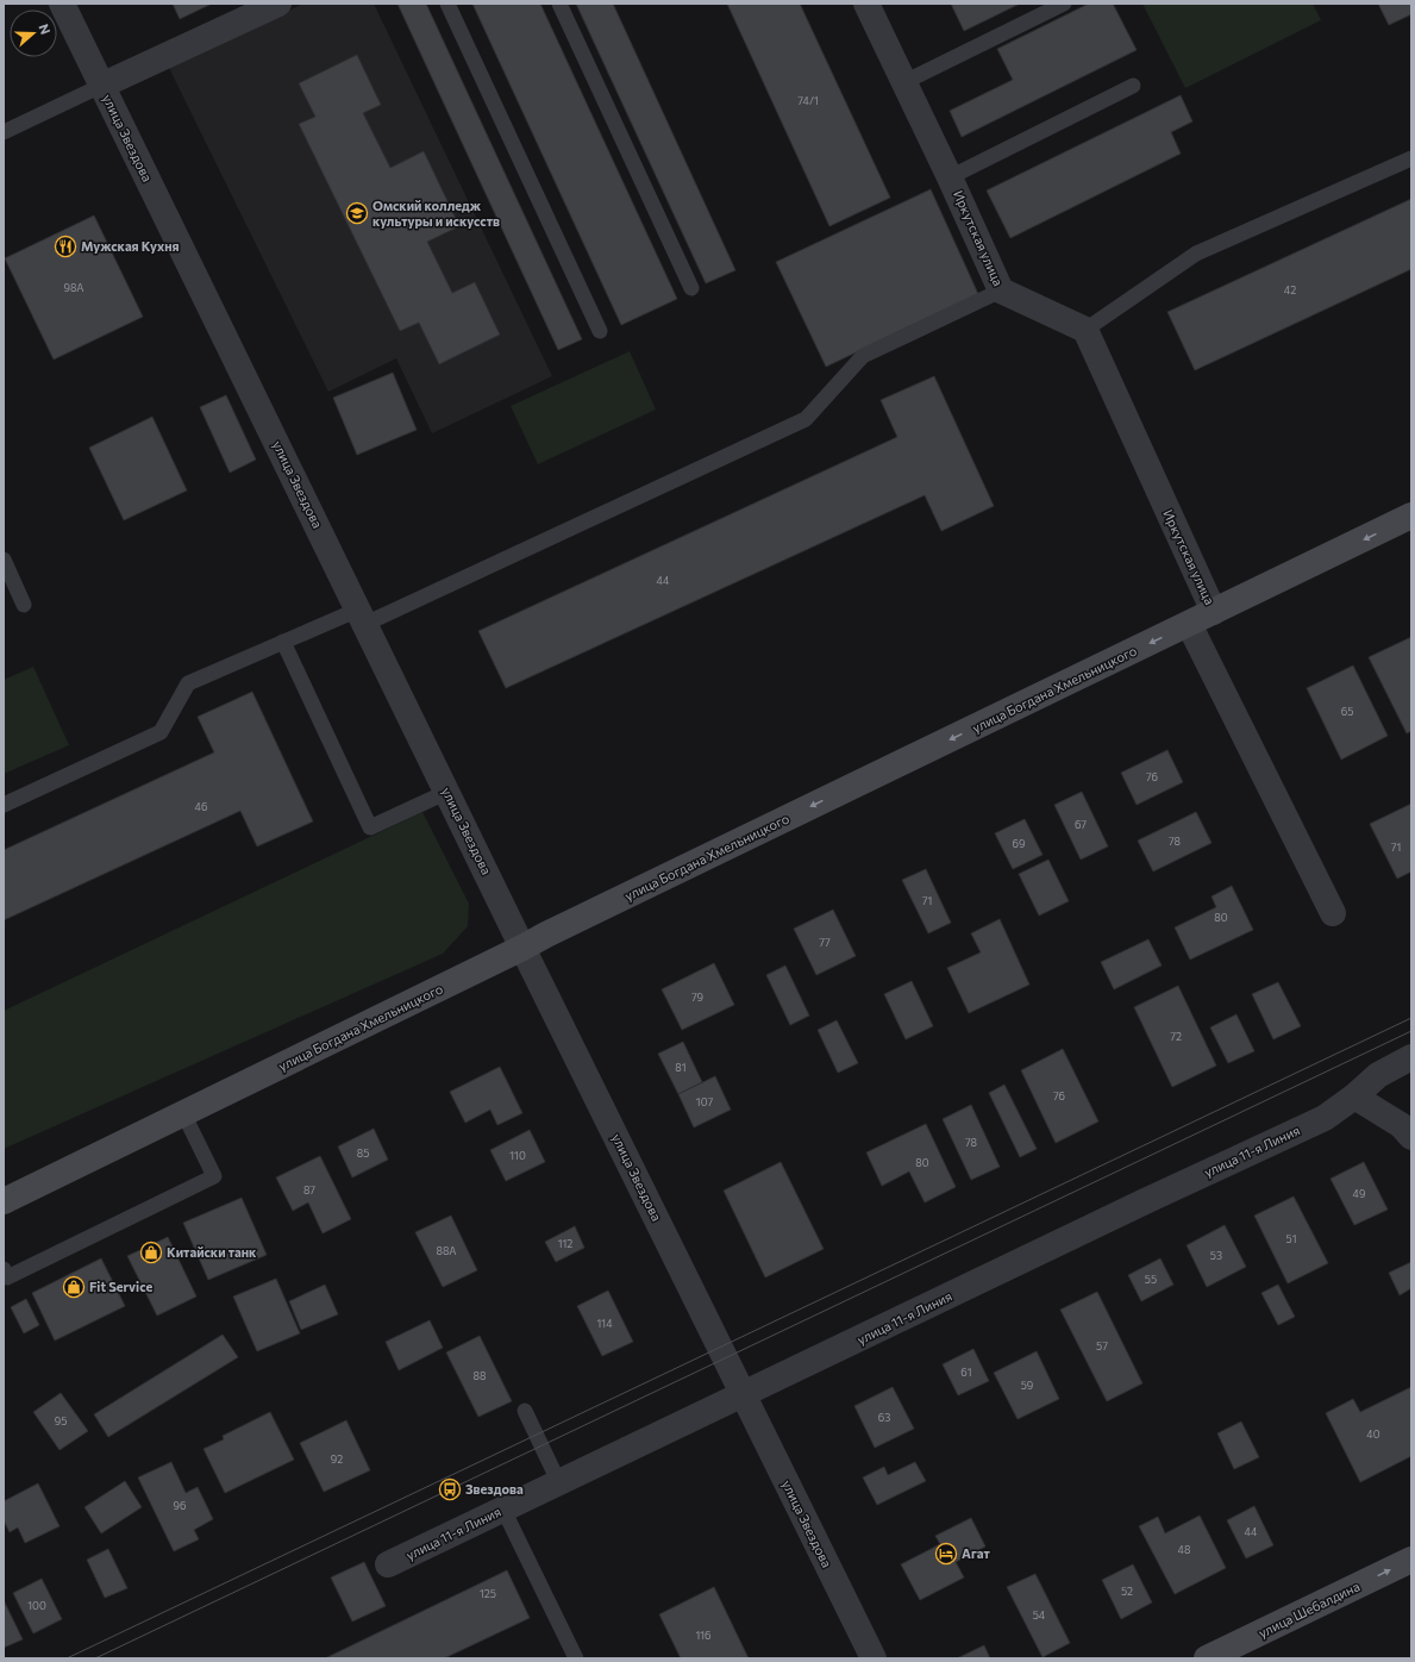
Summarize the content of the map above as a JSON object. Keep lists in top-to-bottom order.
{
  "streets": {
    "main road": ["улица Богдана Хмельницкого", "улица Шебалдина"],
    "street": ["улица Звездова", "Иркутская улица", "улица 11-я Линия"]
  },
  "crossings": [
    ["улица Звездова", "улица Богдана Хмельницкого"],
    ["улица Звездова", "улица 11-я Линия"],
    ["Иркутская улица", "улица Богдана Хмельницкого"]
  ],
  "one_way": ["улица Богдана Хмельницкого", "улица Шебалдина"],
  "places": {
    "school or university": ["Омский колледж культуры и искусств"],
    "restaurant": ["Мужская Кухня"],
    "shop": ["Китайски танк", "Fit Service"],
    "bus stop": ["Звездова"],
    "hotel": ["Агат"]
  },
  "house_numbers": [
    "74/1",
    "98А",
    "42",
    "44",
    "65",
    "76",
    "46",
    "67",
    "78",
    "69",
    "71",
    "71",
    "80",
    "77",
    "79",
    "72",
    "81",
    "76",
    "107",
    "78",
    "85",
    "110",
    "80",
    "87",
    "49",
    "51",
    "112",
    "88А",
    "53",
    "55",
    "114",
    "57",
    "61",
    "88",
    "59",
    "63",
    "95",
    "40",
    "92",
    "96",
    "44",
    "48",
    "52",
    "125",
    "100",
    "54",
    "116"
  ],
  "north": "right"
}
